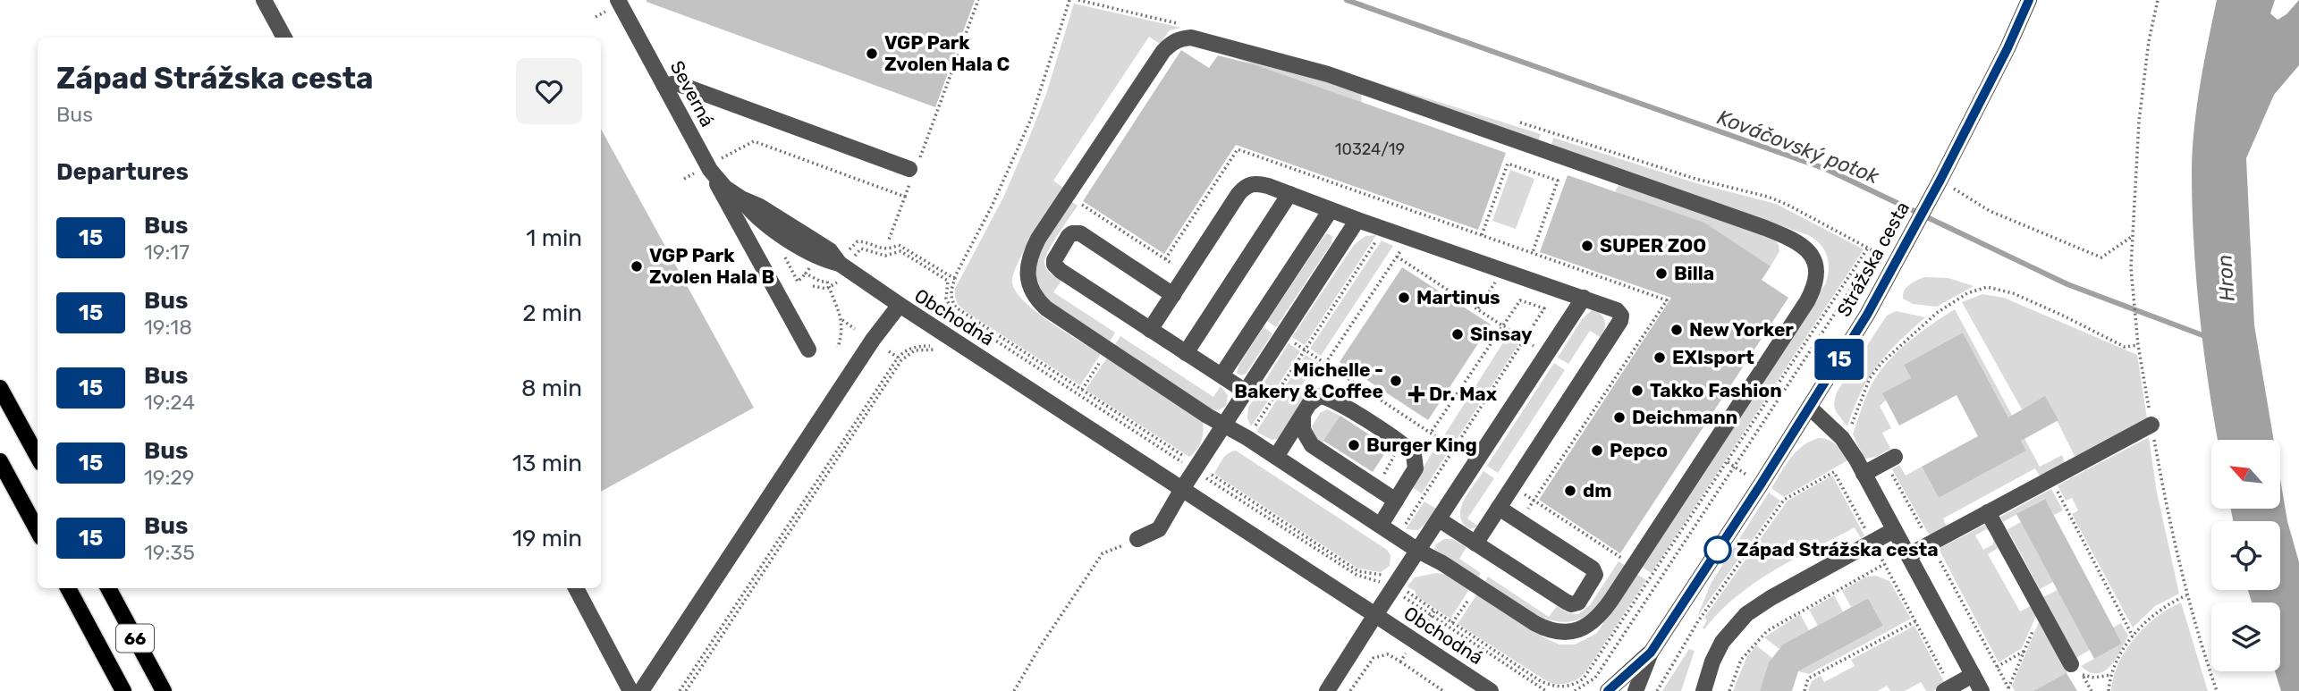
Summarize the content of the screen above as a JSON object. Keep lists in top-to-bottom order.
{
  "streets": {
    "main road": ["66"],
    "street": ["Severná", "Strážska cesta", "Obchodná"]
  },
  "crossings": [
    ["Severná", "Obchodná"]
  ],
  "water": ["Kováčovský potok", "Hron"],
  "places": {
    "other": [
      "VGP Park Zvolen Hala C",
      "SUPER ZOO",
      "VGP Park Zvolen Hala B",
      "Billa",
      "Martinus",
      "New Yorker",
      "Sinsay",
      "EXIsport",
      "Michelle - Bakery & Coffee",
      "Takko Fashion",
      "Deichmann",
      "Burger King",
      "Pepco",
      "dm",
      "Západ Strážska cesta"
    ],
    "health": ["Dr. Max"]
  },
  "lines": ["bus line 15"],
  "house_numbers": ["10324/19"],
  "north": "top left",
  "page": {
    "on_map": "15",
    "heading": [
      ["Západ Strážska cesta", "Bus"],
      "Departures"
    ],
    "list": [
      {
        "mark": "15",
        "name": "Bus",
        "note": "19:17",
        "value": "1 min"
      },
      {
        "mark": "15",
        "name": "Bus",
        "note": "19:18",
        "value": "2 min"
      },
      {
        "mark": "15",
        "name": "Bus",
        "note": "19:24",
        "value": "8 min"
      },
      {
        "mark": "15",
        "name": "Bus",
        "note": "19:29",
        "value": "13 min"
      },
      {
        "mark": "15",
        "name": "Bus",
        "note": "19:35",
        "value": "19 min"
      }
    ]
  }
}
